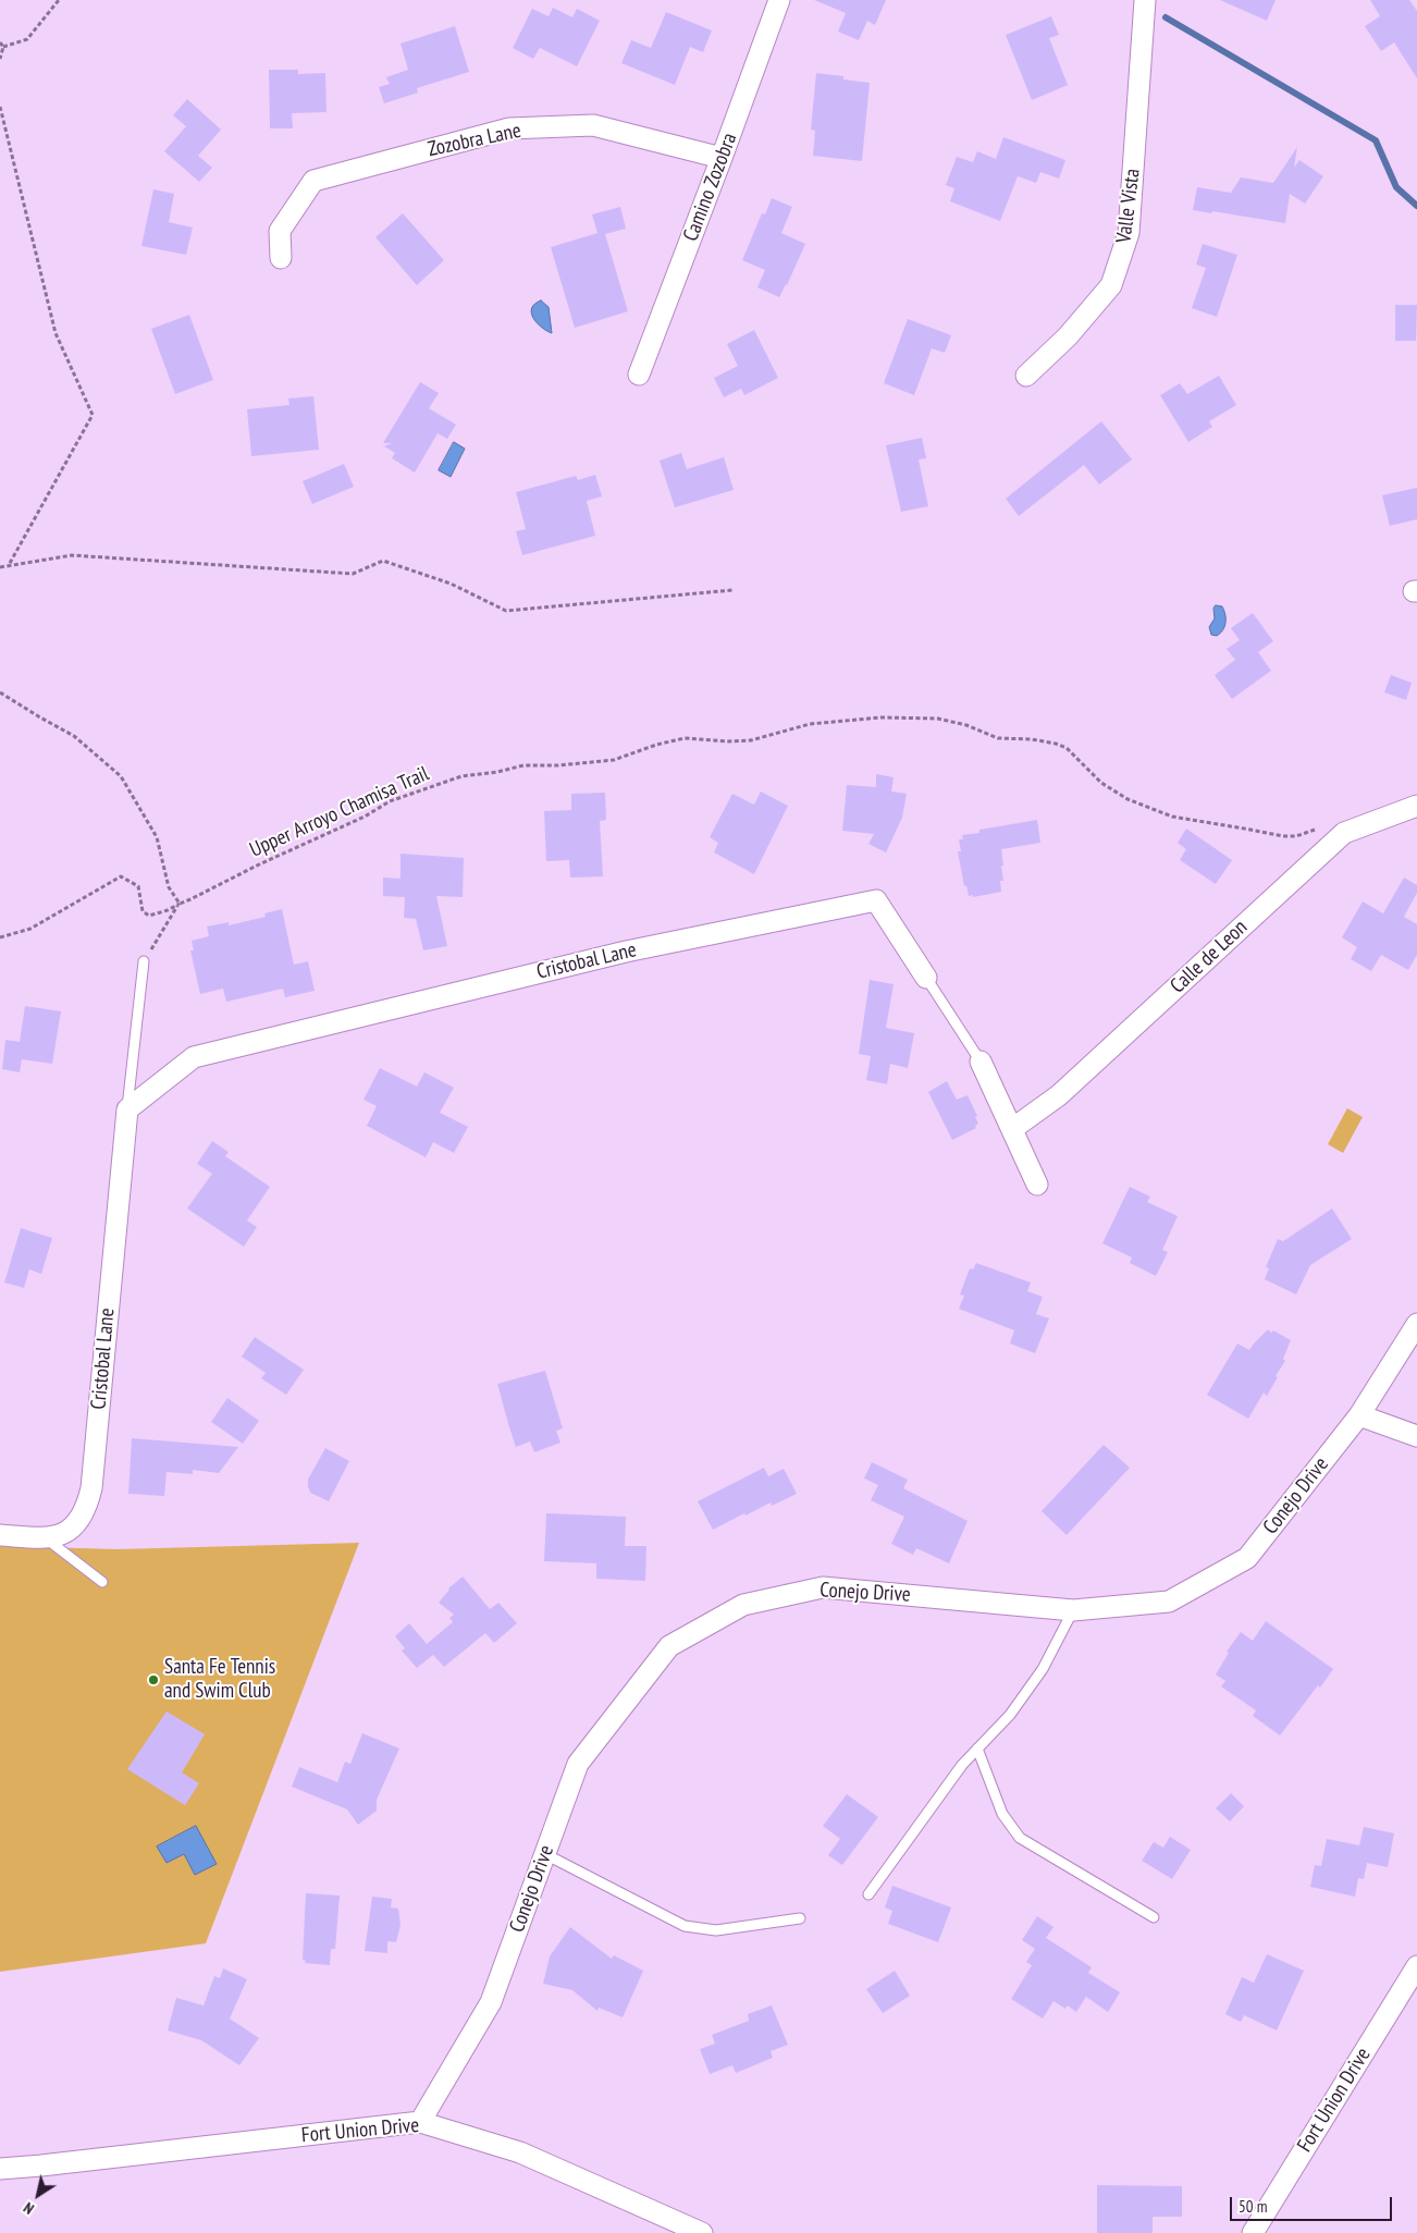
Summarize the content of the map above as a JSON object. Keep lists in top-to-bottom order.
{
  "streets": {
    "street": [
      "Zozobra Lane",
      "Camino Zozobra",
      "Valle Vista",
      "Calle de Leon",
      "Cristobal Lane",
      "Conejo Drive",
      "Fort Union Drive"
    ],
    "path": ["Upper Arroyo Chamisa Trail"]
  },
  "crossings": [
    ["Zozobra Lane", "Camino Zozobra"],
    ["Conejo Drive", "Fort Union Drive"]
  ],
  "places": ["Santa Fe Tennis and Swim Club"],
  "scale_bar": "50 m",
  "north": "bottom left"
}
